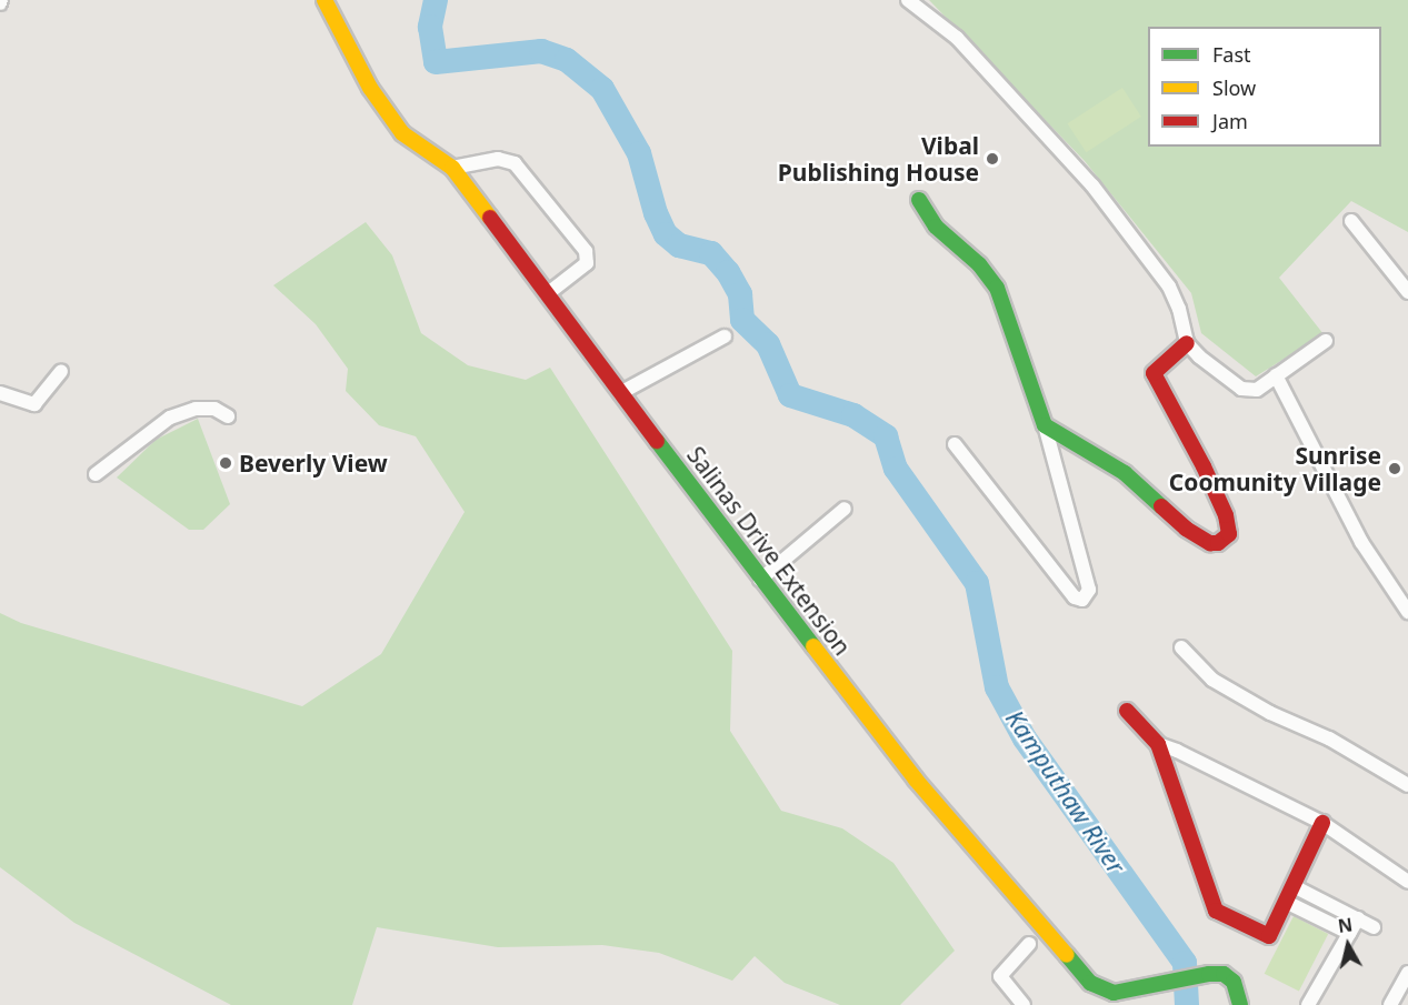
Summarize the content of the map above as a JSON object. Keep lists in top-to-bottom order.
{
  "streets": {
    "street": ["Salinas Drive Extension"]
  },
  "water": ["Kamputhaw River"],
  "places": ["Vibal Publishing House", "Beverly View", "Sunrise Coomunity Village"],
  "legend": ["Fast", "Slow", "Jam"],
  "north": "top"
}
